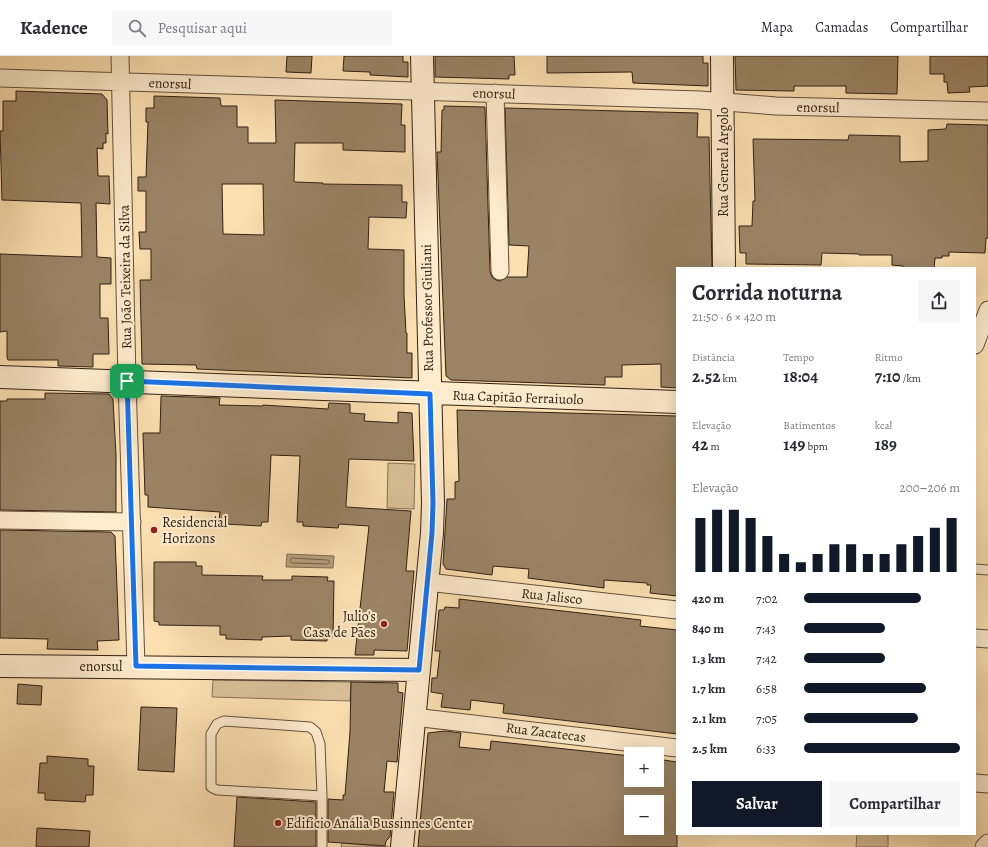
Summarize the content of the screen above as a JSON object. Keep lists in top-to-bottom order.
{
  "streets": {
    "street": [
      "enorsul",
      "Rua General Argolo",
      "Rua João Teixeira da Silva",
      "Rua Professor Giuliani",
      "Rua Capitão Ferraiuolo",
      "Rua Jalisco",
      "Rua Zacatecas"
    ]
  },
  "crossings": [
    ["enorsul", "Rua General Argolo"],
    ["enorsul", "Rua João Teixeira da Silva"],
    ["enorsul", "Rua Professor Giuliani"],
    ["Rua João Teixeira da Silva", "Rua Capitão Ferraiuolo"],
    ["Rua Professor Giuliani", "Rua Capitão Ferraiuolo"],
    ["Rua Professor Giuliani", "Rua Jalisco"],
    ["Rua Professor Giuliani", "Rua Zacatecas"]
  ],
  "places": ["Residencial Horizons", "Julio's Casa de Pães", "Edifício Anália Bussinnes Center"],
  "page": {
    "header": "Kadence",
    "search": "Pesquisar aqui",
    "nav": ["Mapa", "Camadas", "Compartilhar"],
    "heading": ["Corrida noturna", "21:50 · 6 × 420 m"],
    "stats": [
      ["Distância", "2.52 km"],
      ["Tempo", "18:04"],
      ["Ritmo", "7:10 /km"],
      ["Elevação", "42 m"],
      ["Batimentos", "149 bpm"],
      ["kcal", "189"]
    ],
    "chart": ["Elevação", "200–206 m"],
    "list": [
      {
        "name": "420 m",
        "note": "7:02"
      },
      {
        "name": "840 m",
        "note": "7:43"
      },
      {
        "name": "1.3 km",
        "note": "7:42"
      },
      {
        "name": "1.7 km",
        "note": "6:58"
      },
      {
        "name": "2.1 km",
        "note": "7:05"
      },
      {
        "name": "2.5 km",
        "note": "6:33"
      }
    ],
    "map_buttons": ["+", "−"],
    "buttons": ["Salvar", "Compartilhar"]
  }
}
